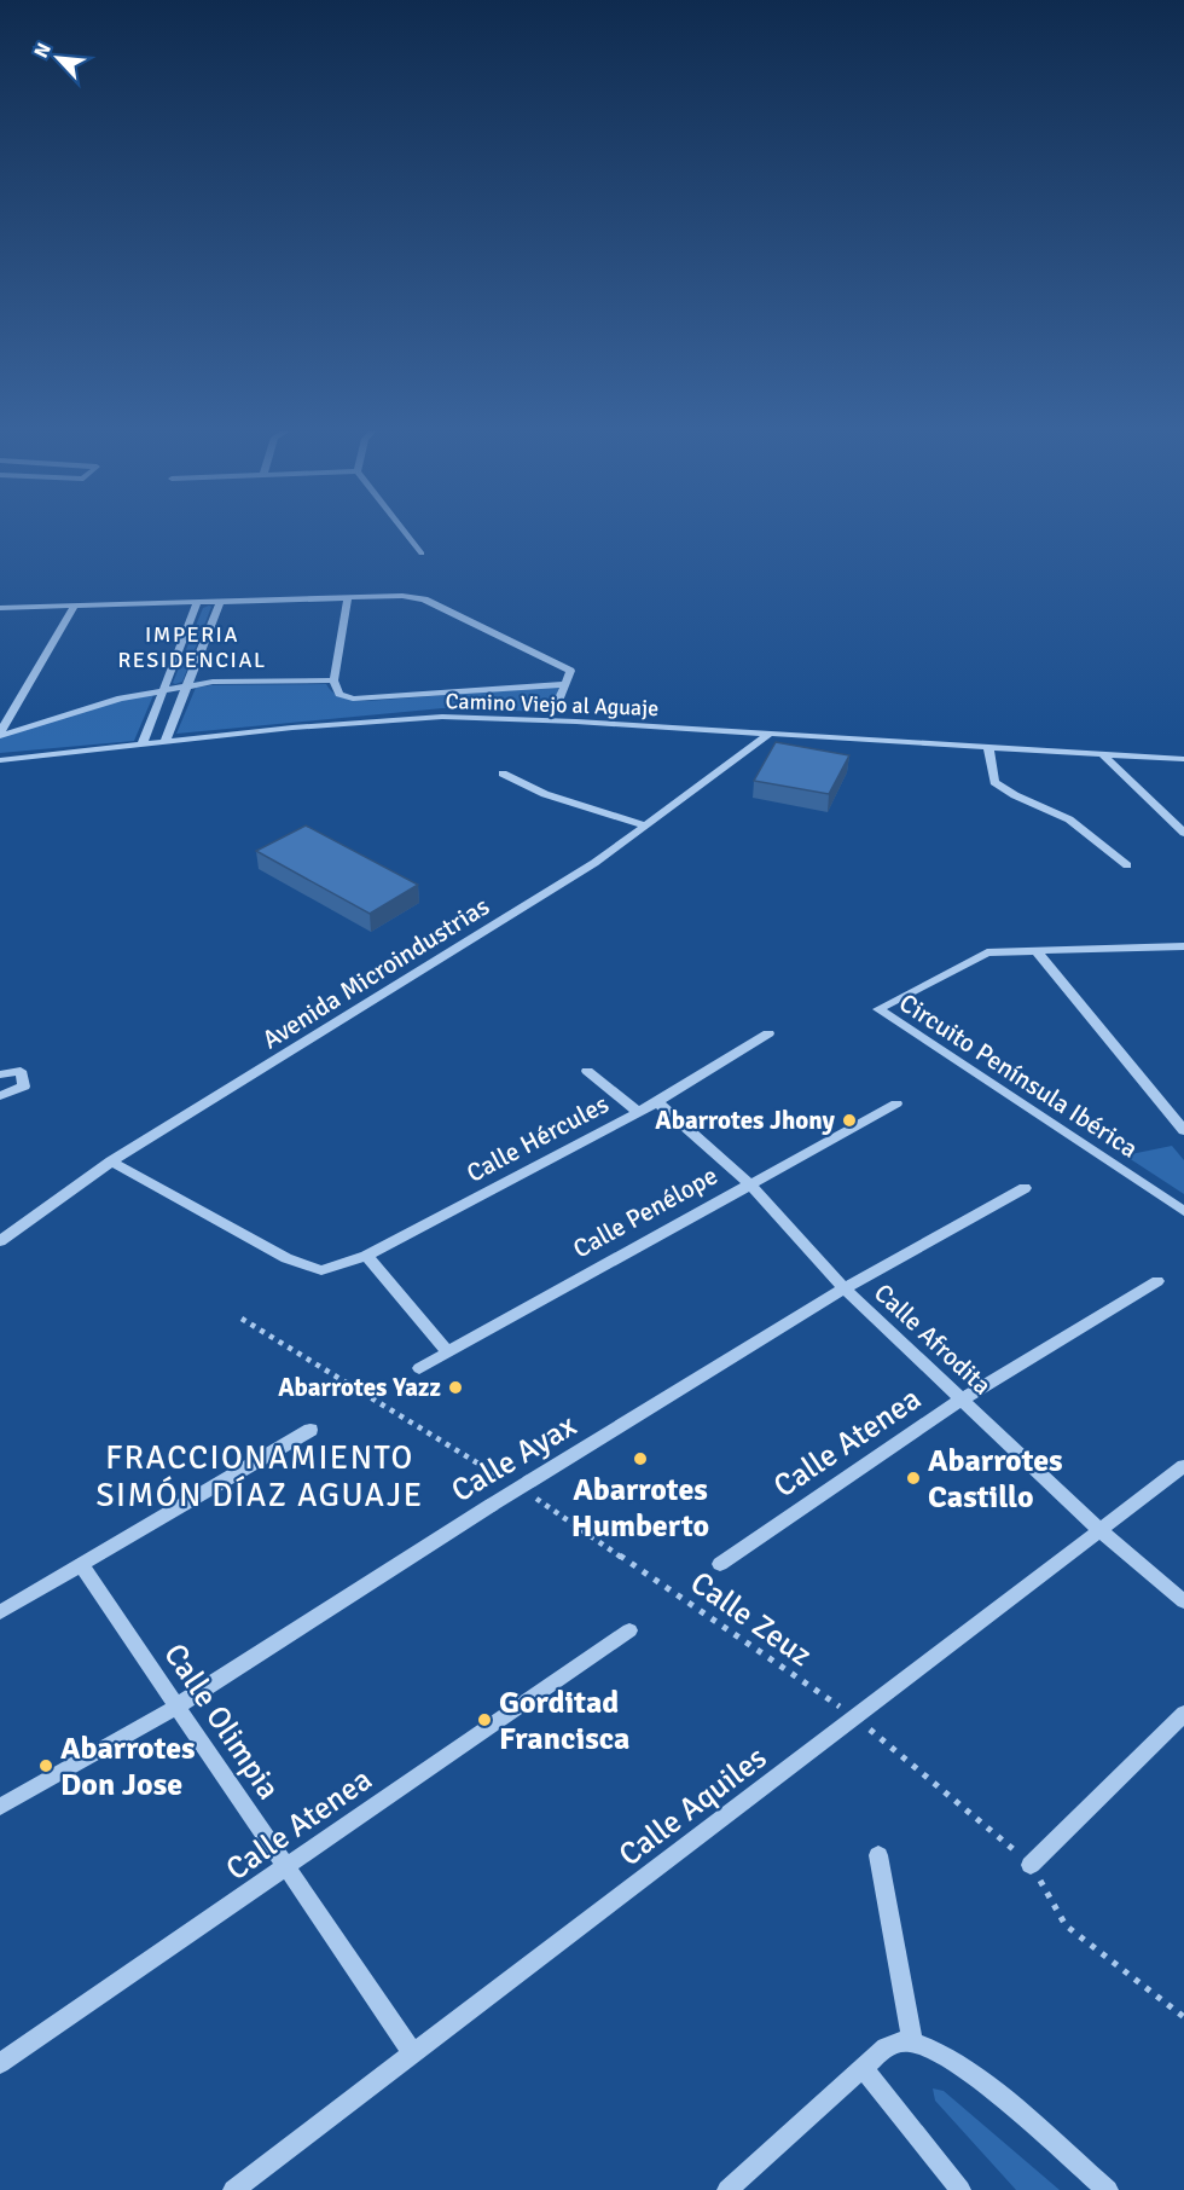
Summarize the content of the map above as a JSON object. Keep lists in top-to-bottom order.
{
  "streets": {
    "street": [
      "Camino Viejo al Aguaje",
      "Avenida Microindustrias",
      "Circuito Península Ibérica",
      "Calle Hércules",
      "Calle Penélope",
      "Calle Afrodita",
      "Calle Atenea",
      "Calle Ayax",
      "Calle Olimpia",
      "Calle Aquiles"
    ],
    "path": ["Calle Zeuz"]
  },
  "crossings": [
    ["Camino Viejo al Aguaje", "Avenida Microindustrias"],
    ["Avenida Microindustrias", "Calle Hércules"],
    ["Calle Hércules", "Calle Afrodita"],
    ["Calle Penélope", "Calle Afrodita"],
    ["Calle Afrodita", "Calle Atenea"],
    ["Calle Afrodita", "Calle Ayax"],
    ["Calle Afrodita", "Calle Aquiles"],
    ["Calle Atenea", "Calle Olimpia"],
    ["Calle Ayax", "Calle Zeuz"],
    ["Calle Ayax", "Calle Olimpia"],
    ["Calle Zeuz", "Calle Aquiles"],
    ["Calle Olimpia", "Calle Aquiles"]
  ],
  "districts": ["IMPERIA RESIDENCIAL", "FRACCIONAMIENTO SIMÓN DÍAZ AGUAJE"],
  "places": [
    "Abarrotes Jhony",
    "Abarrotes Yazz",
    "Abarrotes Humberto",
    "Abarrotes Castillo",
    "Gorditad Francisca",
    "Abarrotes Don Jose"
  ],
  "north": "top left"
}
